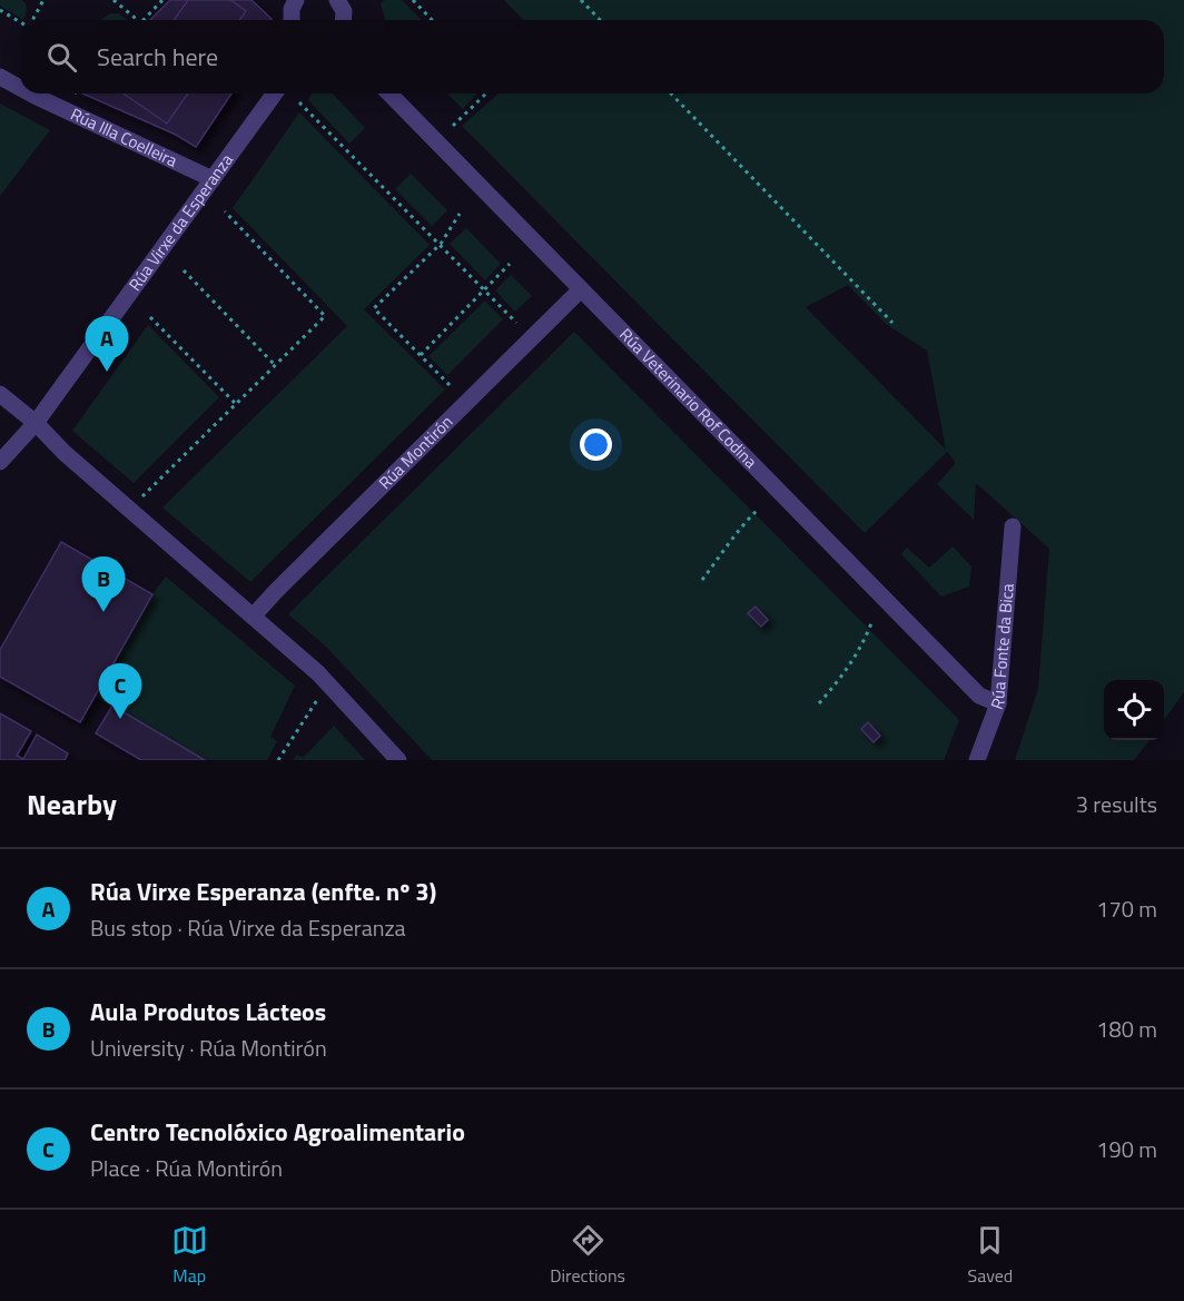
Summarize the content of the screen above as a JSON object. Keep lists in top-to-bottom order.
{
  "streets": {
    "street": [
      "Rúa Illa Coelleira",
      "Rúa Virxe da Esperanza",
      "Rúa Veterinario Rof Codina",
      "Rúa Montirón",
      "Rúa Fonte da Bica"
    ]
  },
  "crossings": [
    ["Rúa Illa Coelleira", "Rúa Virxe da Esperanza"],
    ["Rúa Veterinario Rof Codina", "Rúa Montirón"],
    ["Rúa Veterinario Rof Codina", "Rúa Fonte da Bica"]
  ],
  "page": {
    "search": "Search here",
    "pins": ["A", "B", "C"],
    "heading": ["Nearby", "3 results"],
    "list": [
      {
        "mark": "A",
        "name": "Rúa Virxe Esperanza (enfte. nº 3)",
        "note": "Bus stop · Rúa Virxe da Esperanza",
        "value": "170 m"
      },
      {
        "mark": "B",
        "name": "Aula Produtos Lácteos",
        "note": "University · Rúa Montirón",
        "value": "180 m"
      },
      {
        "mark": "C",
        "name": "Centro Tecnolóxico Agroalimentario",
        "note": "Place · Rúa Montirón",
        "value": "190 m"
      }
    ],
    "nav": ["Map", "Directions", "Saved"]
  }
}
